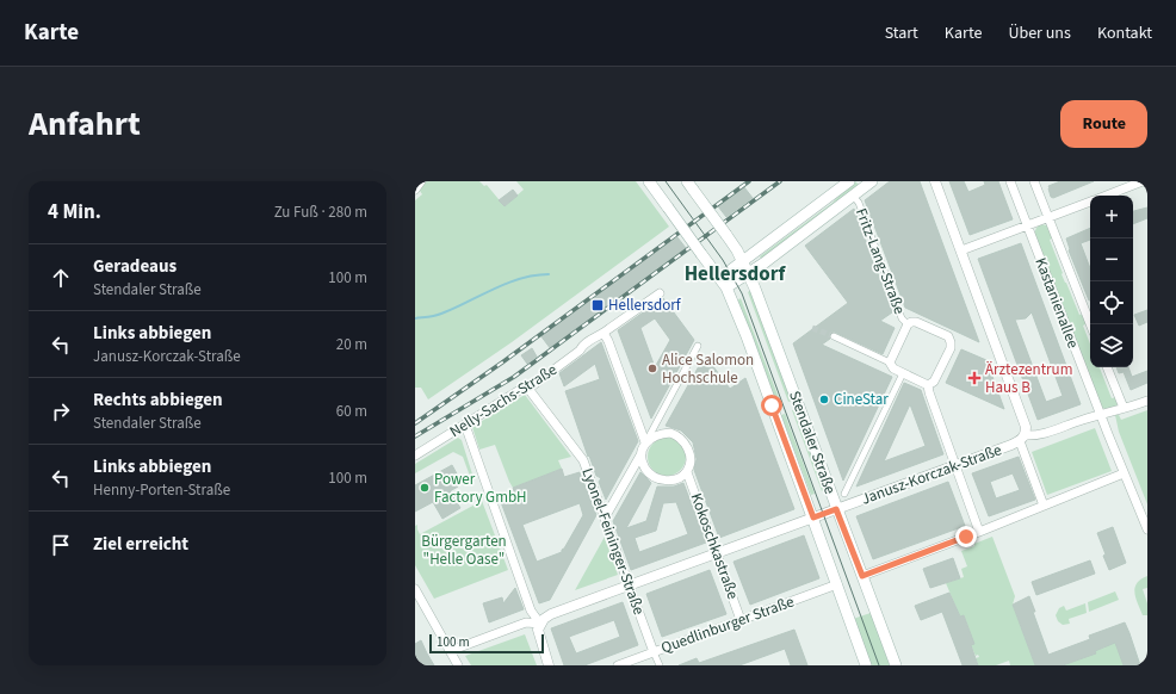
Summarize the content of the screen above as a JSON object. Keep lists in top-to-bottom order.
{
  "streets": {
    "main road": ["Stendaler Straße"],
    "street": [
      "Fritz-Lang-Straße",
      "Kastanienallee",
      "Nelly-Sachs-Straße",
      "Janusz-Korczak-Straße",
      "Lyonel-Feininger-Straße",
      "Kokoschkastraße",
      "Quedlinburger Straße"
    ]
  },
  "crossings": [
    ["Nelly-Sachs-Straße", "Lyonel-Feininger-Straße"],
    ["Stendaler Straße", "Janusz-Korczak-Straße"],
    ["Stendaler Straße", "Quedlinburger Straße"],
    ["Janusz-Korczak-Straße", "Lyonel-Feininger-Straße"],
    ["Janusz-Korczak-Straße", "Kokoschkastraße"],
    ["Lyonel-Feininger-Straße", "Quedlinburger Straße"],
    ["Kokoschkastraße", "Quedlinburger Straße"]
  ],
  "districts": ["Hellersdorf"],
  "parks": ["Bürgergarten \"Helle Oase\""],
  "places": {
    "transit": ["Hellersdorf"],
    "other": ["Alice Salomon Hochschule", "CineStar", "Power Factory GmbH"],
    "health": ["Ärztezentrum Haus B"]
  },
  "scale_bar": "100 m",
  "page": {
    "header": "Karte",
    "nav": [
      "Start",
      "Karte",
      "Über uns",
      "Kontakt"
    ],
    "title": "Anfahrt",
    "buttons": "Route",
    "heading": ["4 Min.", "Zu Fuß · 280 m"],
    "map_buttons": ["+", "−"],
    "list": [
      ["Geradeaus", "Stendaler Straße", "100 m"],
      ["Links abbiegen", "Janusz-Korczak-Straße", "20 m"],
      ["Rechts abbiegen", "Stendaler Straße", "60 m"],
      ["Links abbiegen", "Henny-Porten-Straße", "100 m"],
      "Ziel erreicht"
    ],
    "scale": "100 m"
  }
}
